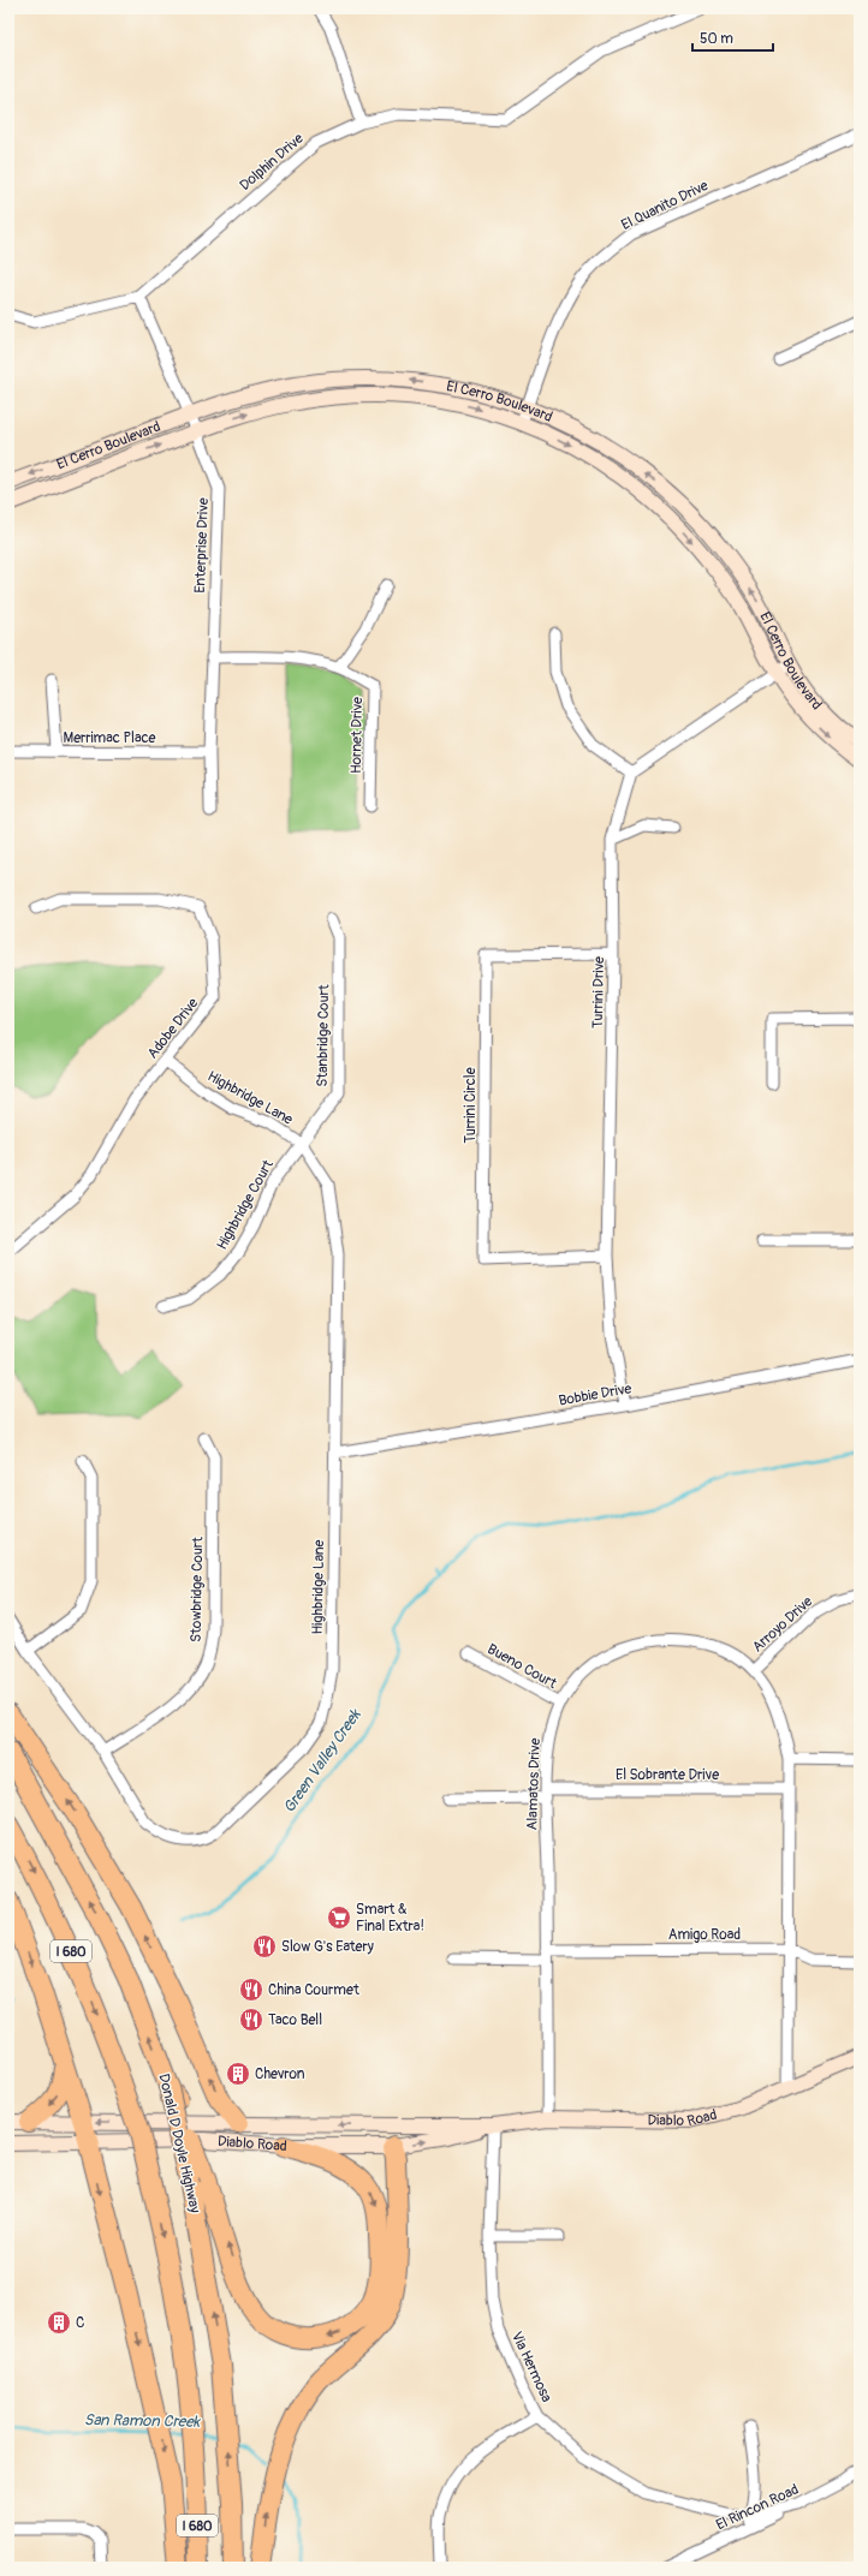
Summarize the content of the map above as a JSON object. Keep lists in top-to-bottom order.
{
  "streets": {
    "highway": ["I 680", "Donald D Doyle Highway"],
    "street": [
      "Dolphin Drive",
      "El Quanito Drive",
      "El Cerro Boulevard",
      "Enterprise Drive",
      "Hornet Drive",
      "Merrimac Place",
      "Turrini Drive",
      "Adobe Drive",
      "Stanbridge Court",
      "Highbridge Lane",
      "Turrini Circle",
      "Highbridge Court",
      "Bobbie Drive",
      "Stowbridge Court",
      "Arroyo Drive",
      "Bueno Court",
      "El Sobrante Drive",
      "Alamatos Drive",
      "Amigo Road",
      "Diablo Road",
      "Via Hermosa",
      "El Rincon Road"
    ]
  },
  "crossings": [
    ["Dolphin Drive", "Enterprise Drive"],
    ["El Quanito Drive", "El Cerro Boulevard"],
    ["El Cerro Boulevard", "Enterprise Drive"],
    ["Enterprise Drive", "Hornet Drive"],
    ["Enterprise Drive", "Merrimac Place"],
    ["Turrini Drive", "Turrini Circle"],
    ["Turrini Drive", "Bobbie Drive"],
    ["Adobe Drive", "Highbridge Lane"],
    ["Stanbridge Court", "Highbridge Lane"],
    ["Stanbridge Court", "Highbridge Court"],
    ["Highbridge Lane", "Highbridge Court"],
    ["Highbridge Lane", "Bobbie Drive"],
    ["Highbridge Lane", "Stowbridge Court"],
    ["Arroyo Drive", "Alamatos Drive"],
    ["Bueno Court", "Alamatos Drive"],
    ["El Sobrante Drive", "Alamatos Drive"],
    ["Alamatos Drive", "Amigo Road"],
    ["Alamatos Drive", "Diablo Road"],
    ["Diablo Road", "Via Hermosa"],
    ["Via Hermosa", "El Rincon Road"]
  ],
  "water": ["Green Valley Creek", "San Ramon Creek"],
  "places": {
    "supermarket": ["Smart & Final Extra!"],
    "restaurant": ["Slow G's Eatery", "China Courmet", "Taco Bell"],
    "building": ["Chevron", "C"]
  },
  "scale_bar": "50 m"
}
